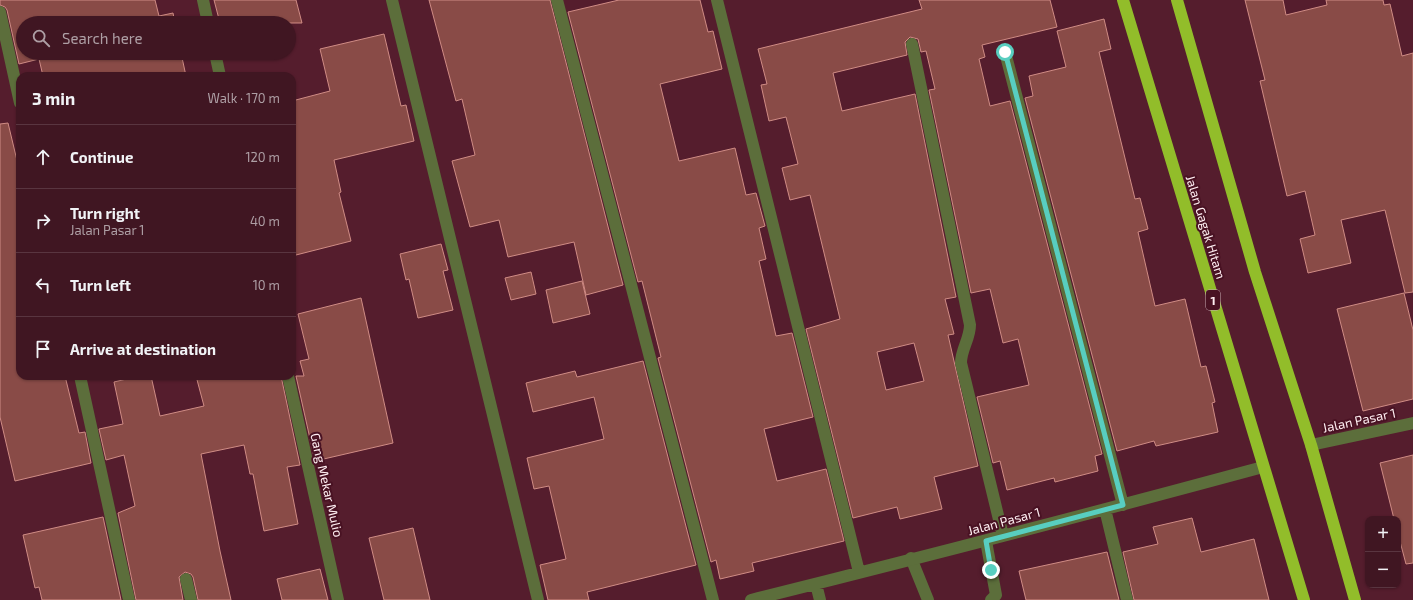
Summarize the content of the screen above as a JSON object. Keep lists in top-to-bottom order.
{
  "streets": {
    "highway": ["Jalan Gagak Hitam", "1"],
    "street": ["Jalan Pasar 1", "Gang Mekar Mulio"]
  },
  "crossings": [
    ["Jalan Gagak Hitam", "Jalan Pasar 1"]
  ],
  "page": {
    "search": "Search here",
    "heading": ["3 min", "Walk · 170 m"],
    "list": [
      ["Continue", "120 m"],
      ["Turn right", "Jalan Pasar 1", "40 m"],
      ["Turn left", "10 m"],
      "Arrive at destination"
    ],
    "map_buttons": ["+", "−"]
  }
}
